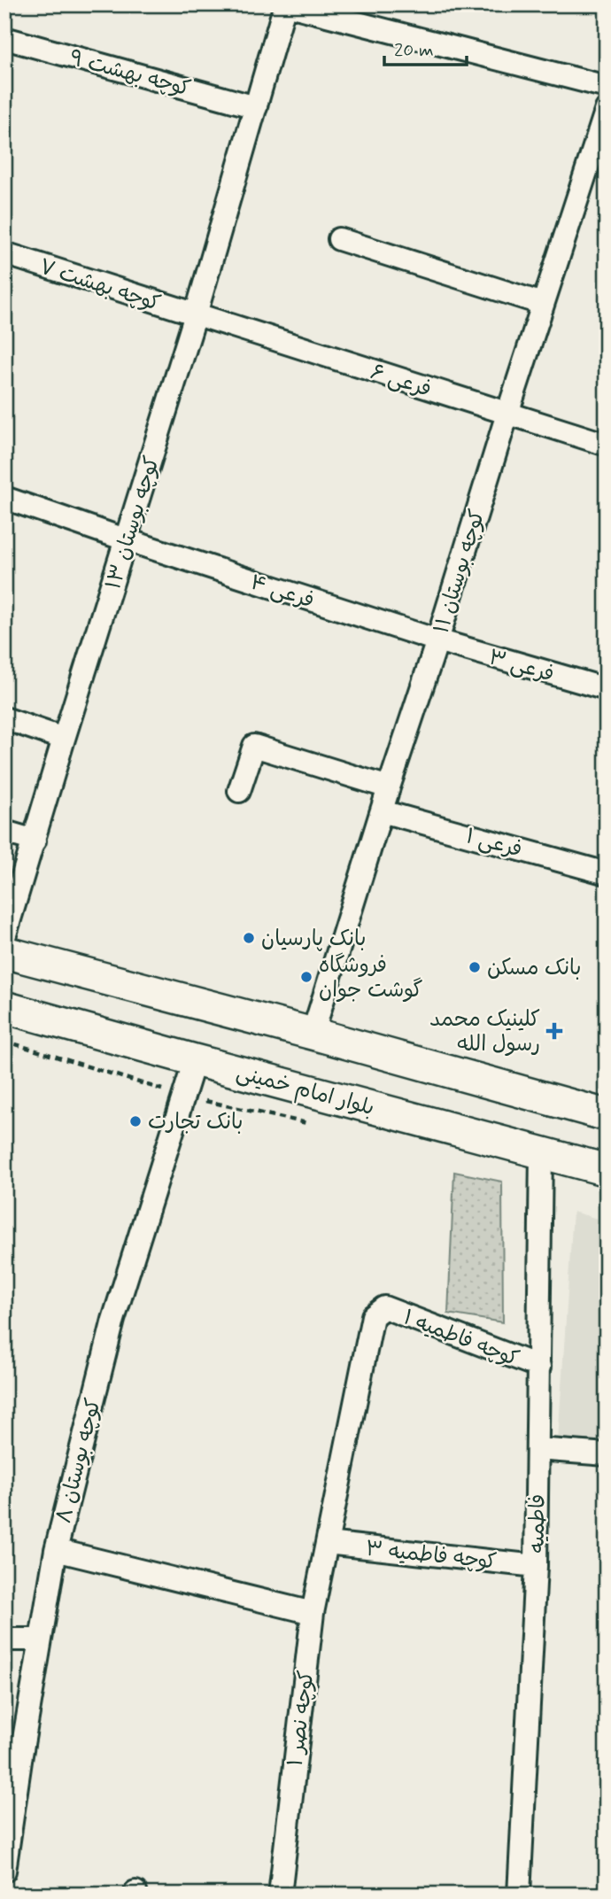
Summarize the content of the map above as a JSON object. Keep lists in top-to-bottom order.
{
  "streets": {
    "street": [
      "کوچه بهشت ۹",
      "کوچه بهشت ۷",
      "فرعی ۶",
      "کوچه بوستان ۱۳",
      "کوچه بوستان ۱۱",
      "فرعی ۴",
      "فرعی ۳",
      "فرعی ۱",
      "بلوار امام خمینی",
      "کوچه فاطمیه ۱",
      "کوچه بوستان ۸",
      "فاطمیه",
      "کوچه فاطمیه ۳",
      "کوچه نصر ۱"
    ]
  },
  "crossings": [
    ["کوچه بهشت ۹", "کوچه بوستان ۱۳"],
    ["کوچه بهشت ۷", "فرعی ۶"],
    ["کوچه بهشت ۷", "کوچه بوستان ۱۳"],
    ["فرعی ۶", "کوچه بوستان ۱۳"],
    ["فرعی ۶", "کوچه بوستان ۱۱"],
    ["کوچه بوستان ۱۳", "فرعی ۴"],
    ["کوچه بوستان ۱۱", "فرعی ۴"],
    ["کوچه بوستان ۱۱", "فرعی ۳"],
    ["کوچه بوستان ۱۱", "فرعی ۱"],
    ["فرعی ۴", "فرعی ۳"],
    ["بلوار امام خمینی", "کوچه بوستان ۸"],
    ["بلوار امام خمینی", "فاطمیه"],
    ["کوچه فاطمیه ۱", "فاطمیه"],
    ["کوچه فاطمیه ۱", "کوچه نصر ۱"],
    ["فاطمیه", "کوچه فاطمیه ۳"],
    ["کوچه فاطمیه ۳", "کوچه نصر ۱"]
  ],
  "places": {
    "other": [
      "بانک پارسیان",
      "بانک مسکن",
      "فروشگاه گوشت جوان",
      "بانک تجارت"
    ],
    "health": ["کلینیک محمد رسول الله"]
  },
  "scale_bar": "20 m"
}
